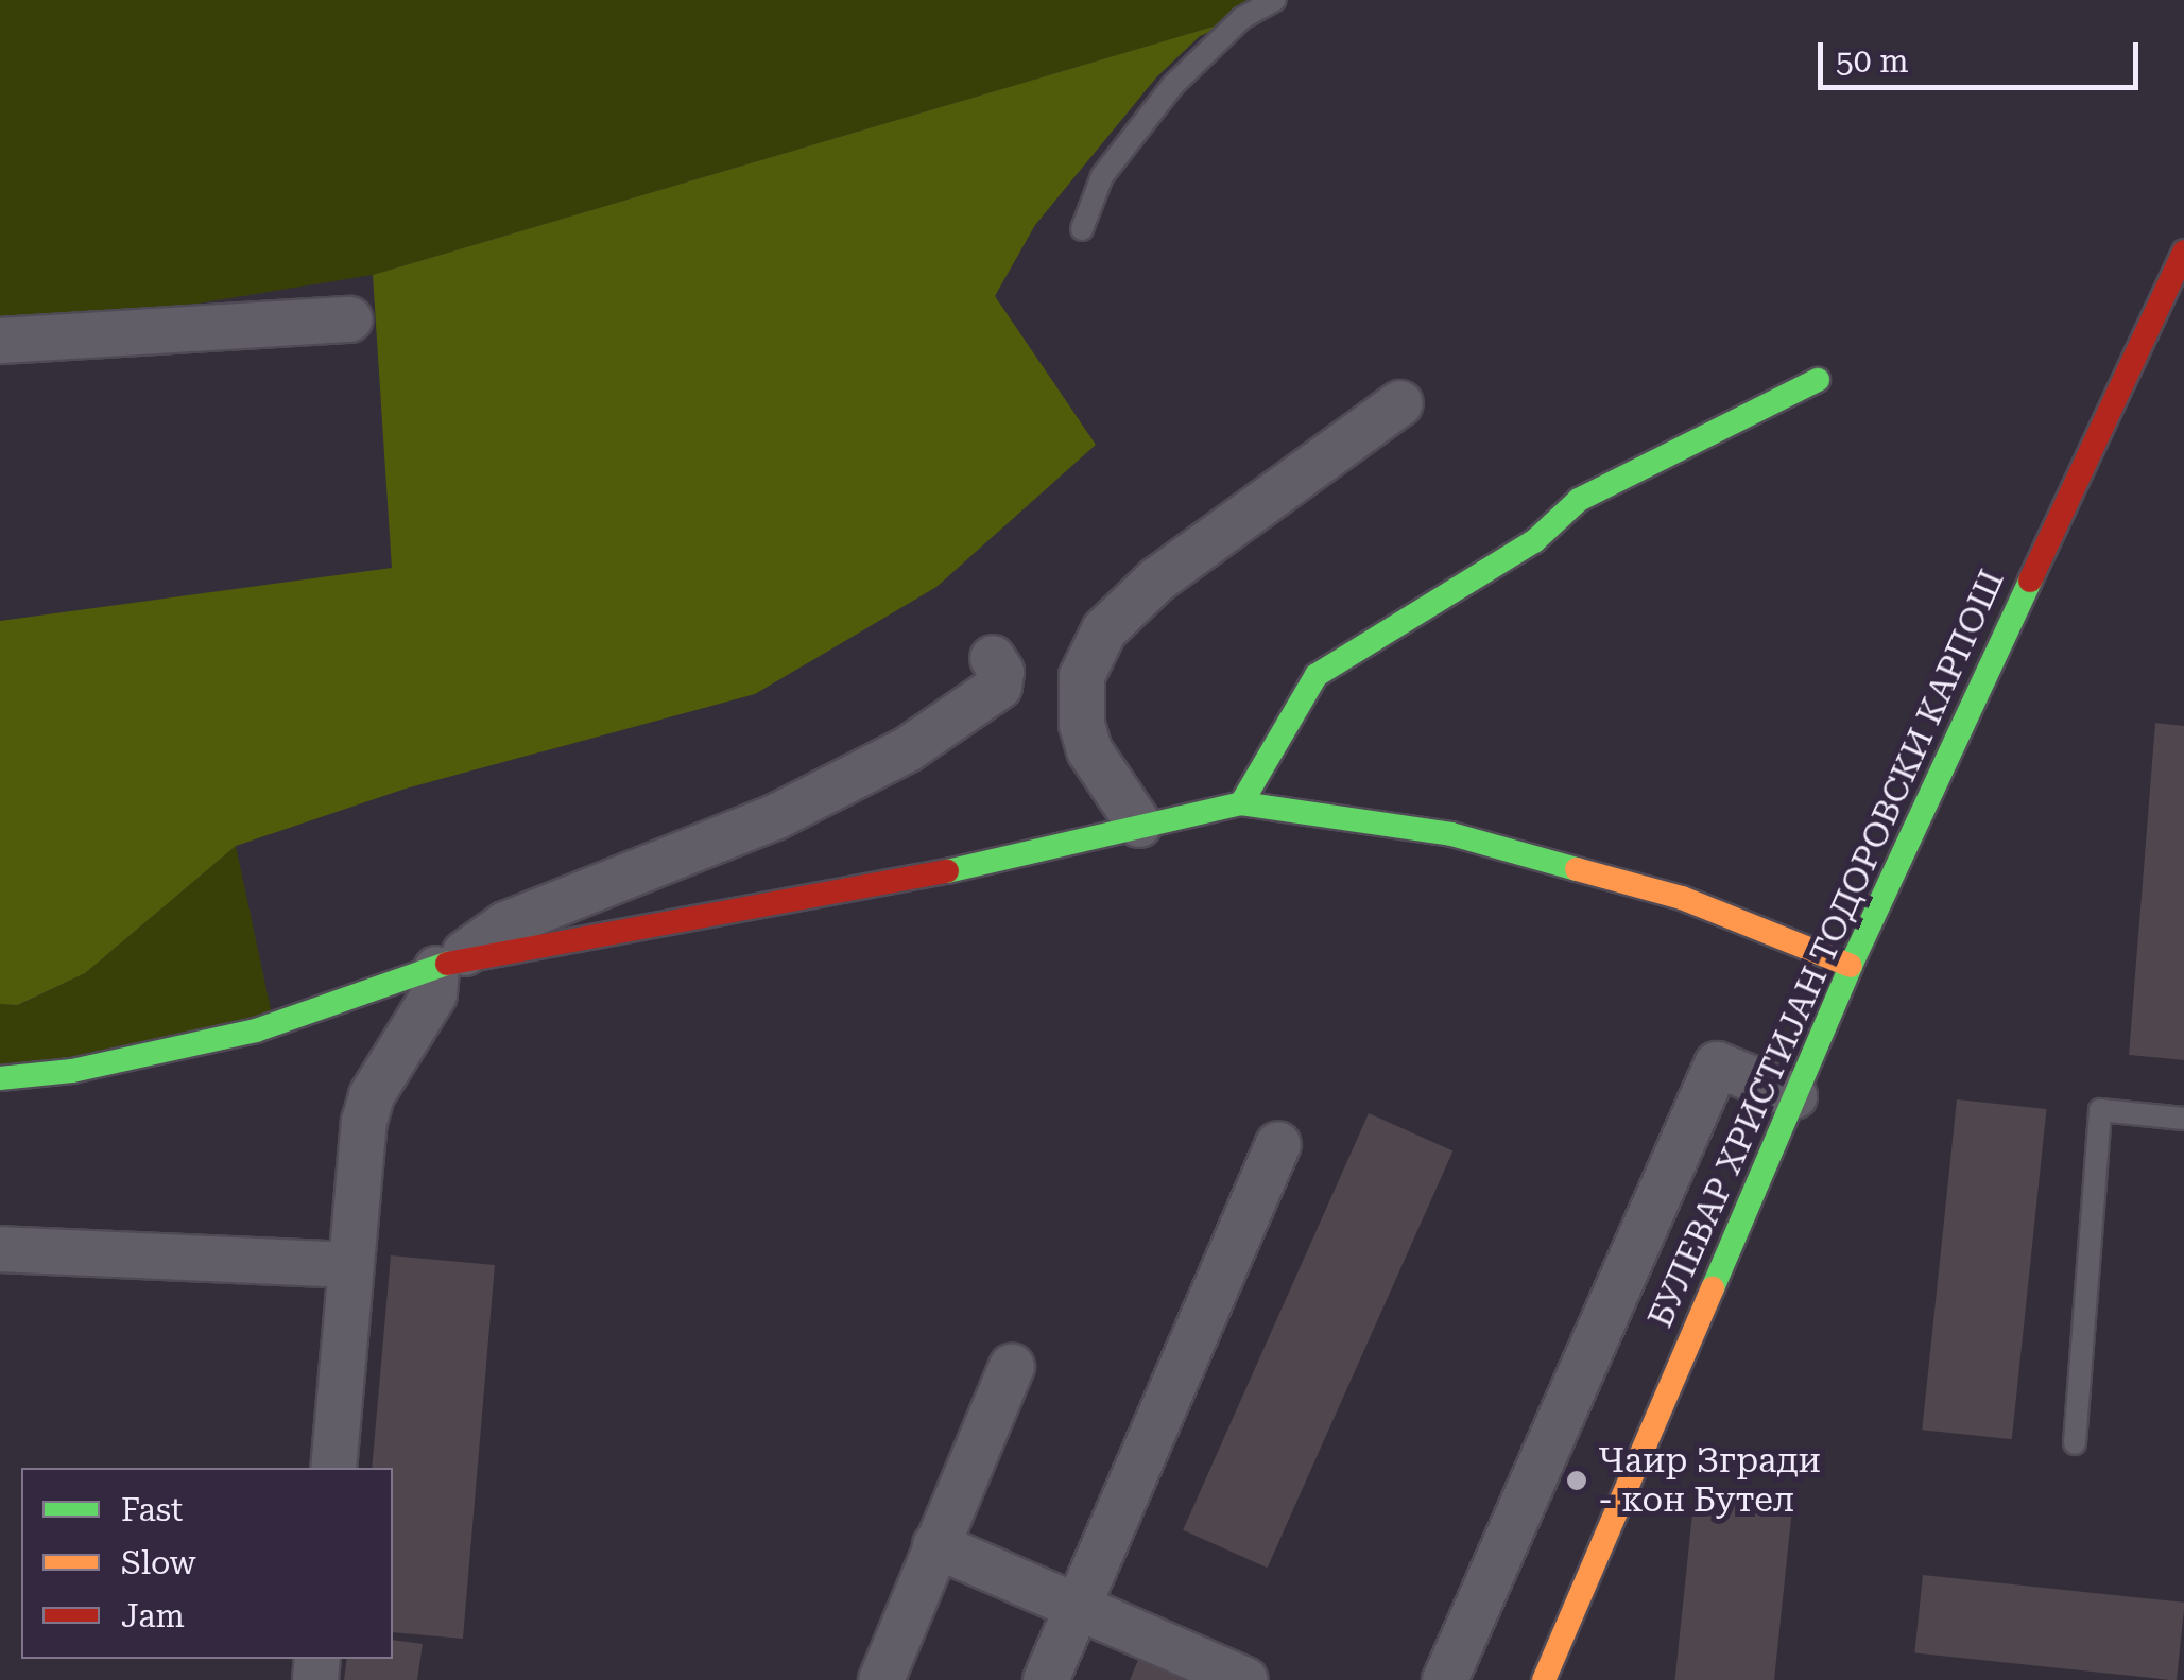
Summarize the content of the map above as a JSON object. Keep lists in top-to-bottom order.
{
  "streets": {
    "street": ["БУЛЕВАР ХРИСТИЈАН ТОДОРОВСКИ КАРПОШ"]
  },
  "places": ["Чаир Згради - кон Бутел"],
  "legend": ["Fast", "Slow", "Jam"],
  "scale_bar": "50 m"
}
